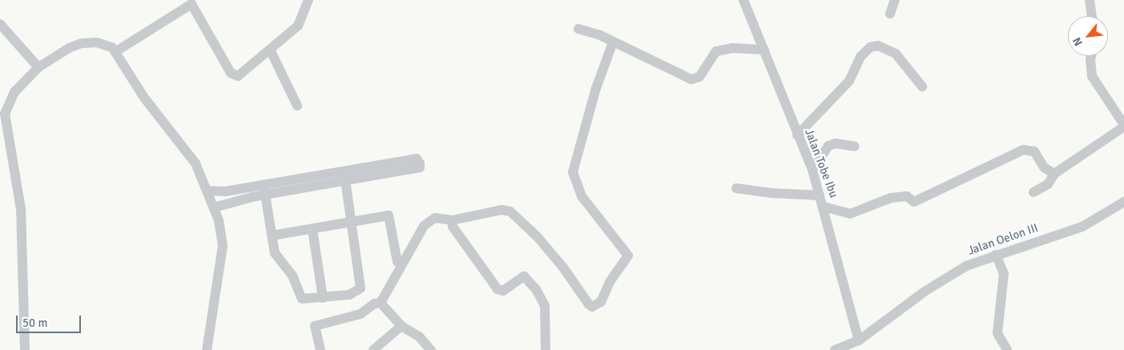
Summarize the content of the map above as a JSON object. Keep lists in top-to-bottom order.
{
  "streets": {
    "street": ["Jalan Tobe Ibu", "Jalan Oelon III"]
  },
  "crossings": [
    ["Jalan Tobe Ibu", "Jalan Oelon III"]
  ],
  "scale_bar": "50 m",
  "north": "bottom left"
}
